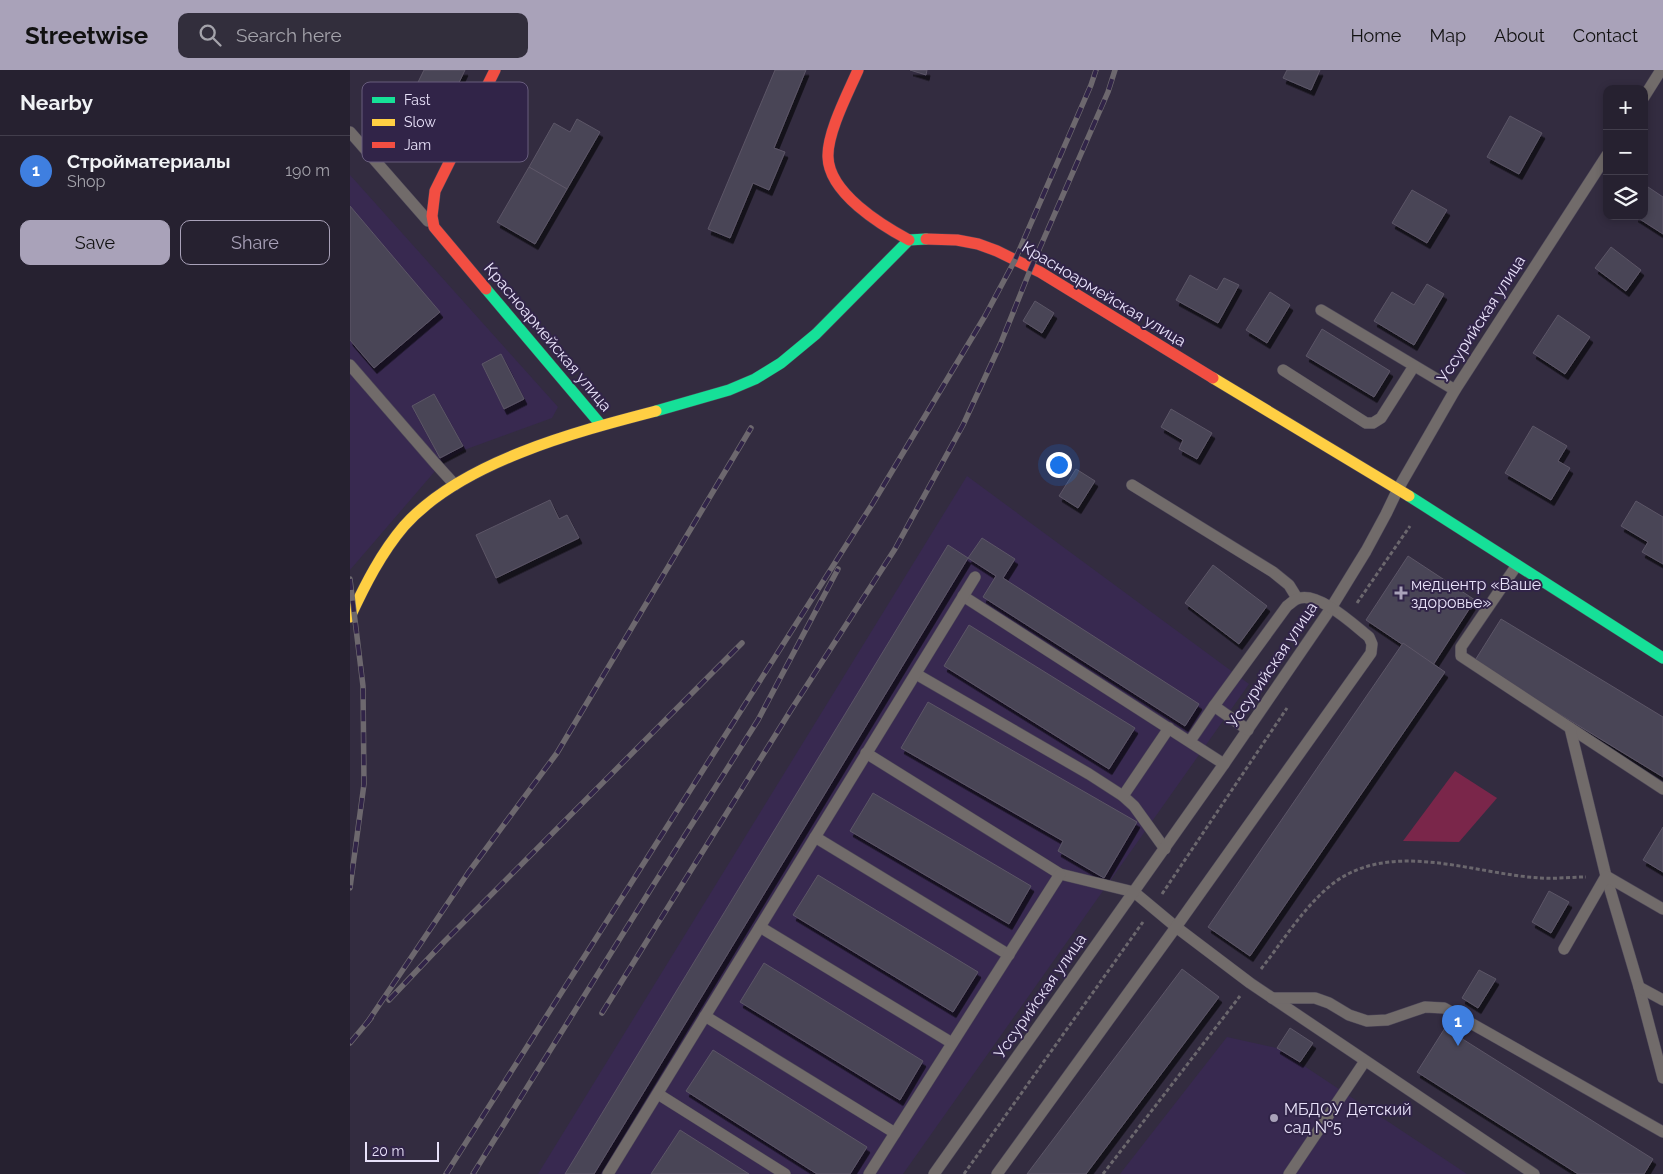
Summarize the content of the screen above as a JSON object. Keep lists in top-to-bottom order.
{
  "streets": {
    "main road": ["Красноармейская улица"],
    "lane": ["Уссурийская улица"]
  },
  "crossings": [
    ["Красноармейская улица", "Уссурийская улица"]
  ],
  "places": {
    "health": ["медцентр «Ваше здоровье»"],
    "other": ["МБДОУ Детский сад №5"]
  },
  "legend": ["Fast", "Slow", "Jam"],
  "scale_bar": "20 m",
  "page": {
    "header": "Streetwise",
    "search": "Search here",
    "nav": [
      "Home",
      "Map",
      "About",
      "Contact"
    ],
    "heading": "Nearby",
    "map_buttons": ["+", "−"],
    "list": [
      {
        "mark": "1",
        "name": "Стройматериалы",
        "note": "Shop",
        "value": "190 m"
      }
    ],
    "buttons": ["Save", "Share"],
    "pins": "1",
    "scale": "20 m"
  }
}
